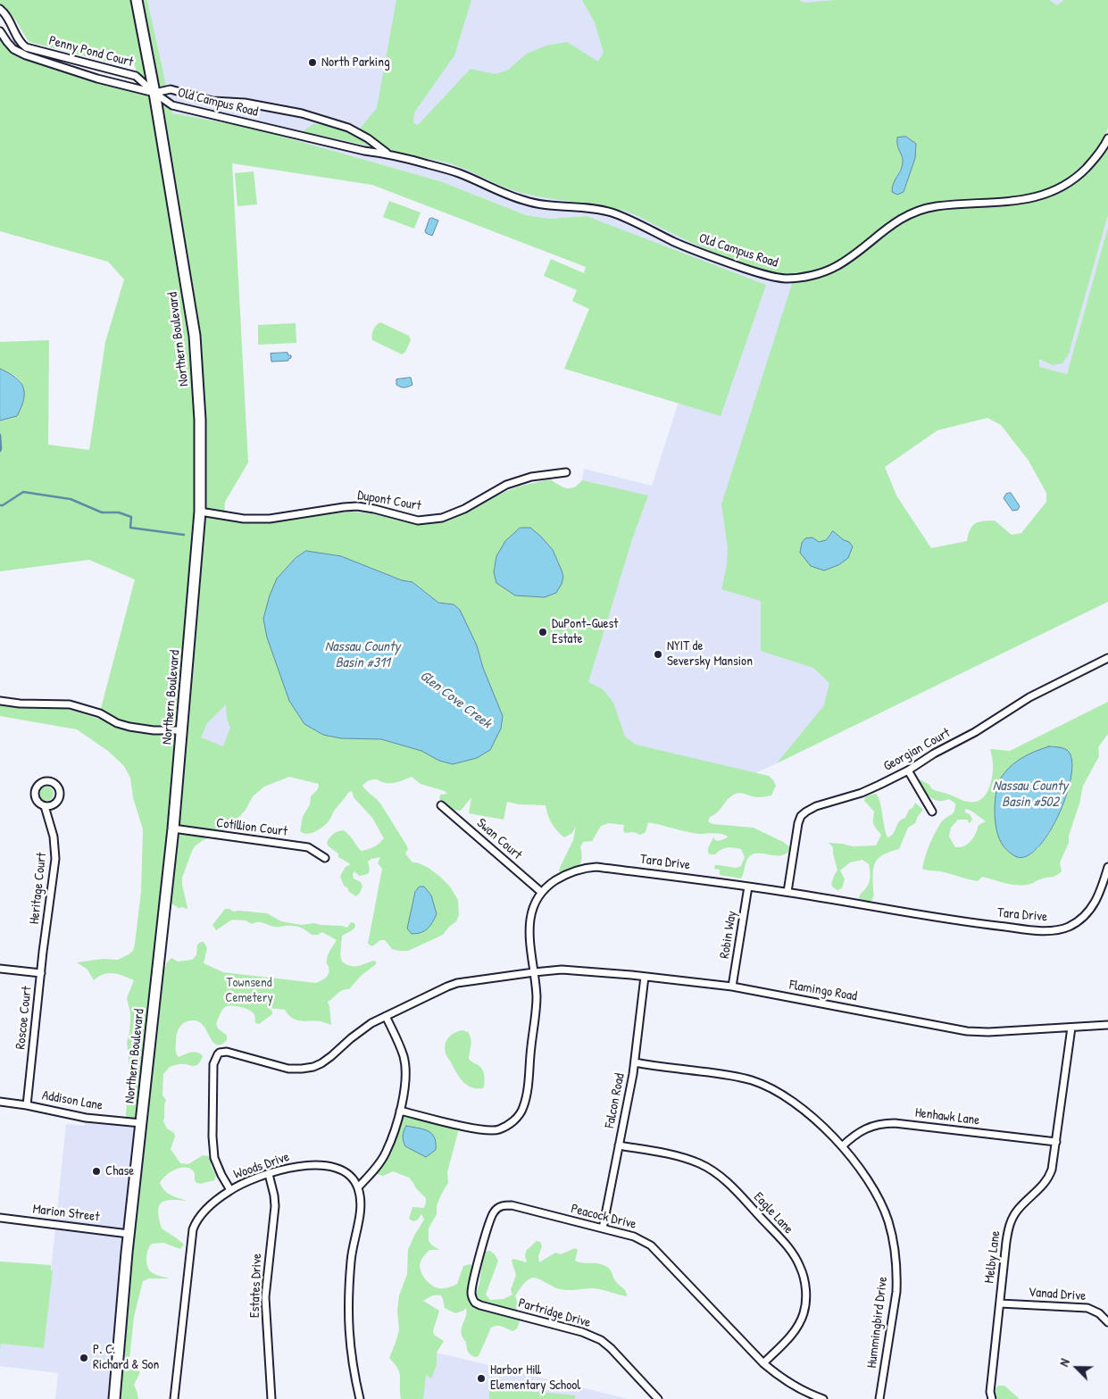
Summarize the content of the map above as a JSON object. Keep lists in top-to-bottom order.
{
  "streets": {
    "main road": ["Northern Boulevard"],
    "street": [
      "Penny Pond Court",
      "Old Campus Road",
      "Dupont Court",
      "Georgian Court",
      "Cotillion Court",
      "Swan Court",
      "Tara Drive",
      "Heritage Court",
      "Robin Way",
      "Flamingo Road",
      "Roscoe Court",
      "Addison Lane",
      "Falcon Road",
      "Henhawk Lane",
      "Woods Drive",
      "Marion Street",
      "Eagle Lane",
      "Peacock Drive",
      "Melby Lane",
      "Estates Drive",
      "Vanad Drive",
      "Partridge Drive",
      "Hummingbird Drive"
    ]
  },
  "crossings": [
    ["Penny Pond Court", "Old Campus Road"],
    ["Penny Pond Court", "Northern Boulevard"],
    ["Old Campus Road", "Northern Boulevard"],
    ["Northern Boulevard", "Dupont Court"],
    ["Northern Boulevard", "Cotillion Court"],
    ["Northern Boulevard", "Addison Lane"],
    ["Northern Boulevard", "Marion Street"],
    ["Georgian Court", "Tara Drive"],
    ["Swan Court", "Tara Drive"],
    ["Tara Drive", "Robin Way"],
    ["Tara Drive", "Flamingo Road"],
    ["Heritage Court", "Roscoe Court"],
    ["Robin Way", "Flamingo Road"],
    ["Flamingo Road", "Falcon Road"],
    ["Flamingo Road", "Woods Drive"],
    ["Flamingo Road", "Melby Lane"],
    ["Roscoe Court", "Addison Lane"],
    ["Falcon Road", "Eagle Lane"],
    ["Falcon Road", "Peacock Drive"],
    ["Falcon Road", "Hummingbird Drive"],
    ["Henhawk Lane", "Melby Lane"],
    ["Henhawk Lane", "Hummingbird Drive"],
    ["Woods Drive", "Estates Drive"],
    ["Eagle Lane", "Peacock Drive"],
    ["Peacock Drive", "Partridge Drive"],
    ["Melby Lane", "Vanad Drive"]
  ],
  "water": ["Nassau County Basin #311", "Glen Cove Creek", "Nassau County Basin #502"],
  "parks": ["Townsend Cemetery"],
  "places": [
    "North Parking",
    "DuPont-Guest Estate",
    "NYIT de Seversky Mansion",
    "Chase",
    "P. C. Richard & Son",
    "Harbor Hill Elementary School"
  ],
  "north": "top left"
}
